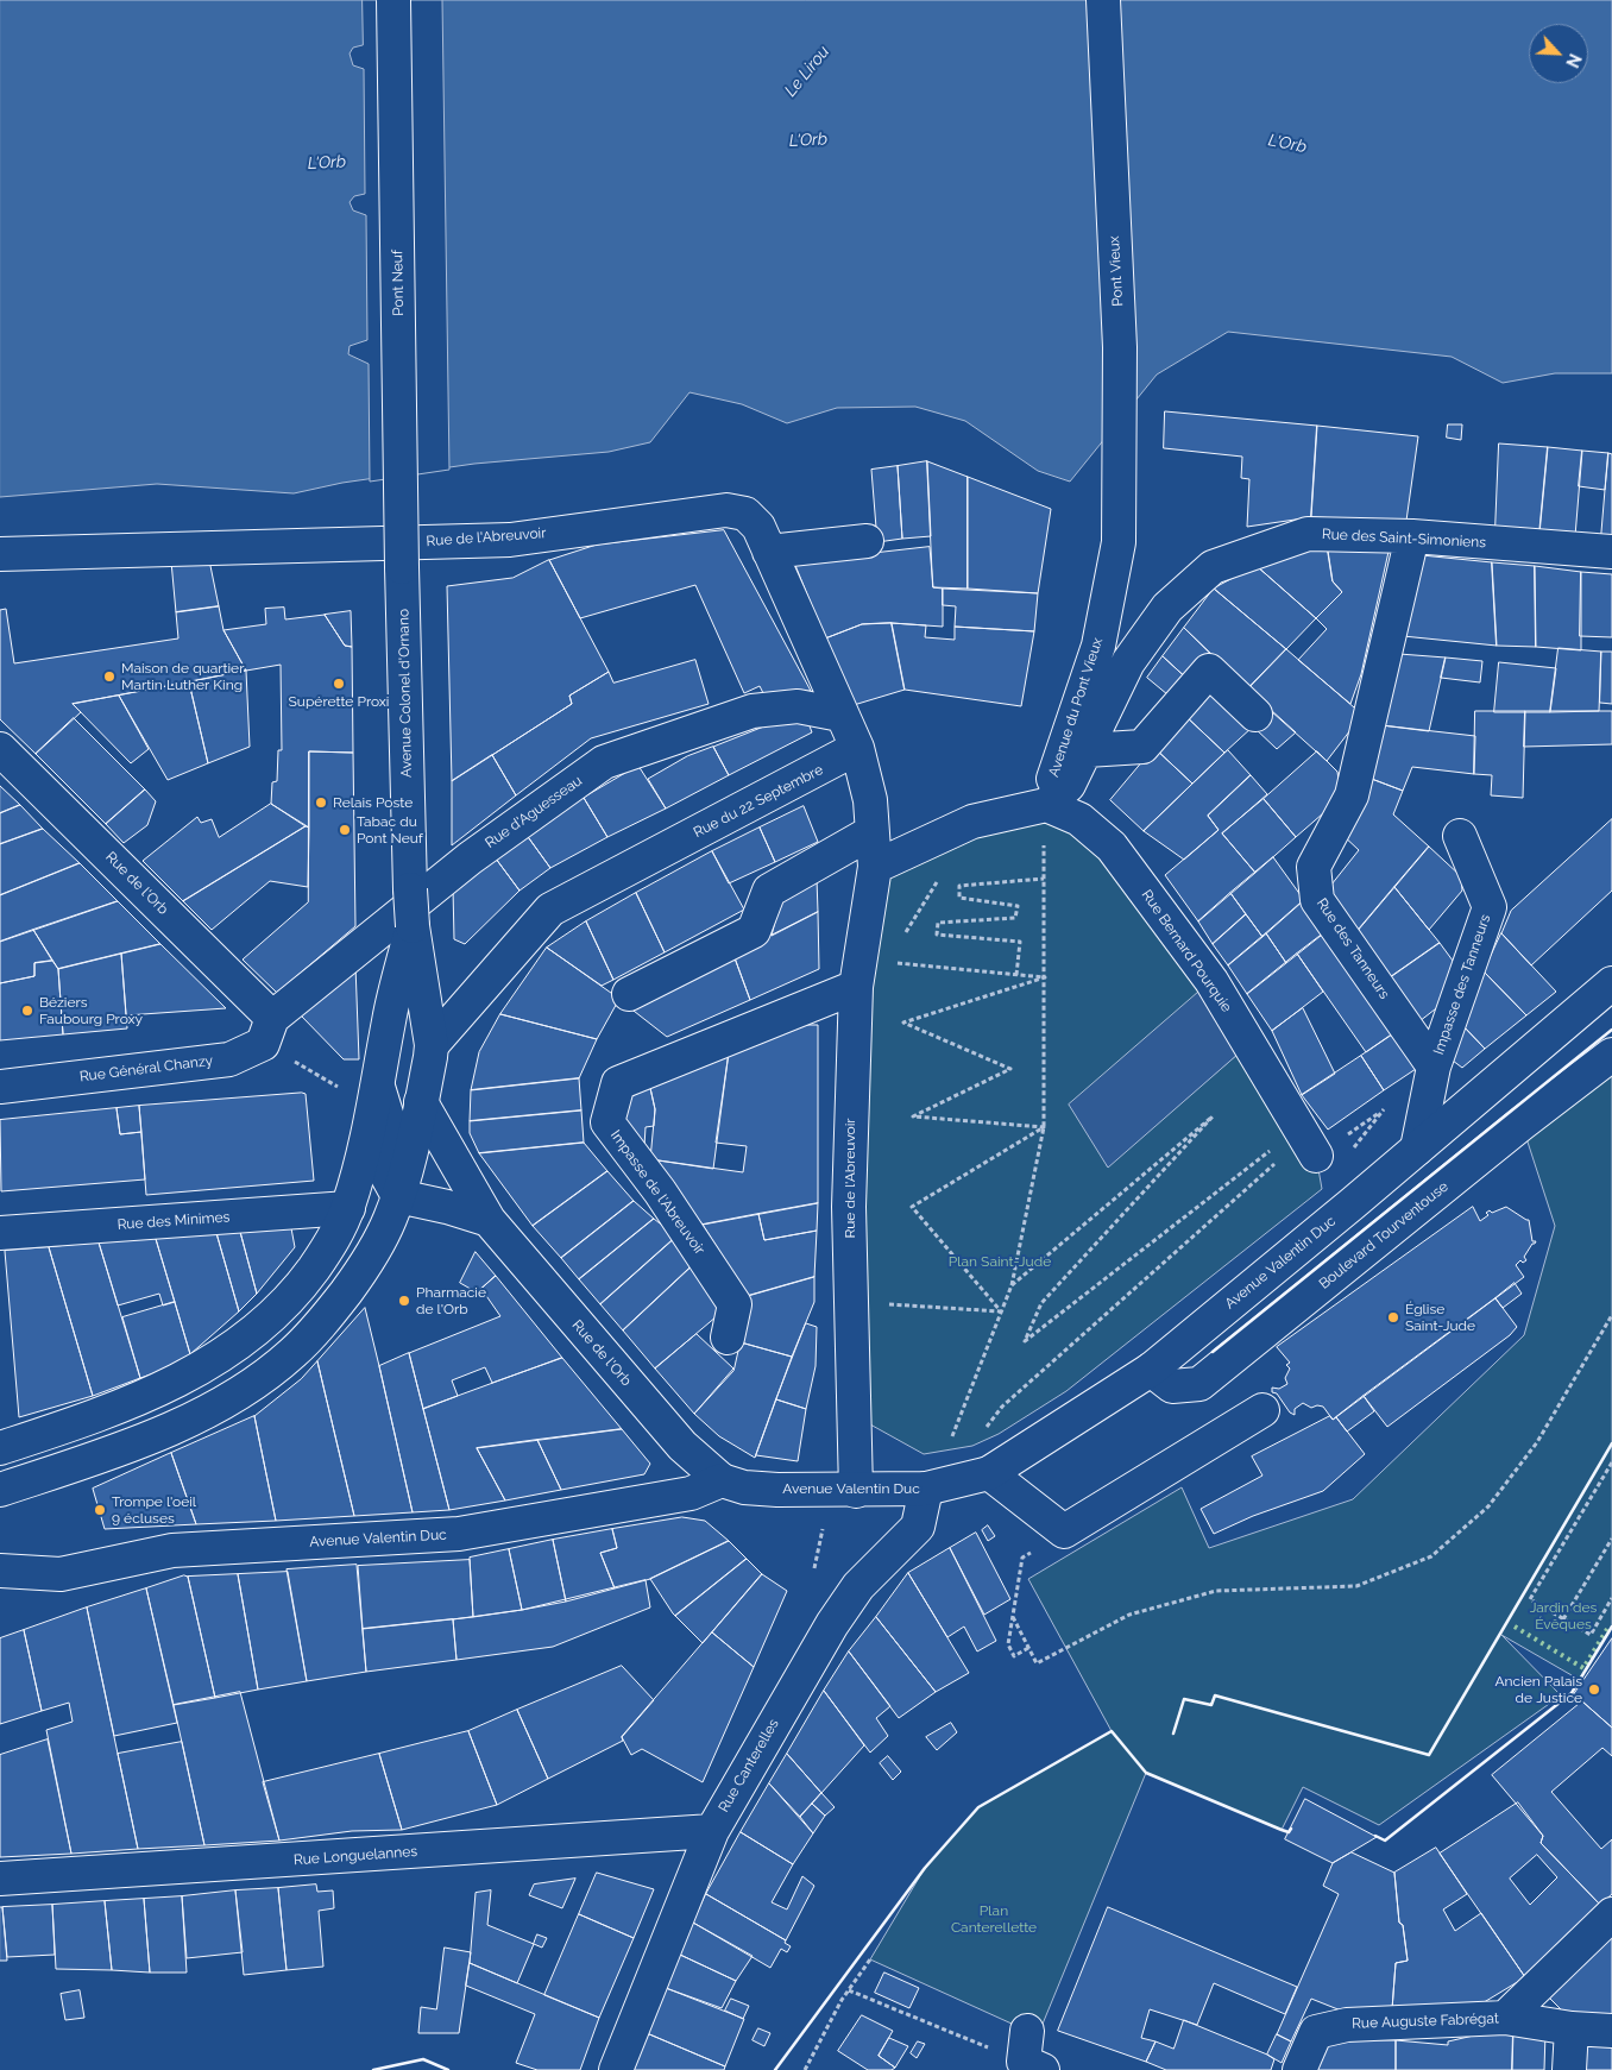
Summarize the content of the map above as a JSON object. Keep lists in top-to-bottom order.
{
  "streets": {
    "street": [
      "Pont Vieux",
      "Pont Neuf",
      "Rue de l'Abreuvoir",
      "Rue des Saint-Simoniens",
      "Avenue Colonel d'Ornano",
      "Avenue du Pont Vieux",
      "Rue du 22 Septembre",
      "Rue d'Aguesseau",
      "Rue de l'Orb",
      "Rue des Tanneurs",
      "Rue Bernard Pourquie",
      "Impasse des Tanneurs",
      "Rue Général Chanzy",
      "Impasse de l'Abreuvoir",
      "Rue des Minimes",
      "Boulevard Tourventouse",
      "Avenue Valentin Duc",
      "Rue Canterelles",
      "Rue Longuelannes",
      "Rue Auguste Fabrégat"
    ]
  },
  "crossings": [
    ["Pont Vieux", "Avenue du Pont Vieux"],
    ["Pont Neuf", "Avenue Colonel d'Ornano"],
    ["Rue de l'Abreuvoir", "Rue du 22 Septembre"],
    ["Rue de l'Abreuvoir", "Rue d'Aguesseau"],
    ["Rue de l'Abreuvoir", "Impasse de l'Abreuvoir"],
    ["Rue de l'Abreuvoir", "Avenue Valentin Duc"],
    ["Rue des Saint-Simoniens", "Avenue du Pont Vieux"],
    ["Rue des Saint-Simoniens", "Rue des Tanneurs"],
    ["Avenue Colonel d'Ornano", "Rue du 22 Septembre"],
    ["Avenue Colonel d'Ornano", "Rue de l'Orb"],
    ["Avenue Colonel d'Ornano", "Rue des Minimes"],
    ["Avenue du Pont Vieux", "Rue Bernard Pourquie"],
    ["Rue d'Aguesseau", "Rue de l'Orb"],
    ["Rue d'Aguesseau", "Rue Général Chanzy"],
    ["Rue de l'Orb", "Rue Général Chanzy"],
    ["Rue de l'Orb", "Avenue Valentin Duc"],
    ["Rue des Tanneurs", "Impasse des Tanneurs"],
    ["Boulevard Tourventouse", "Avenue Valentin Duc"],
    ["Avenue Valentin Duc", "Rue Canterelles"],
    ["Rue Canterelles", "Rue Longuelannes"]
  ],
  "water": ["Le Lirou", "L'Orb"],
  "parks": ["Plan Saint-Jude", "Jardin des Évêques", "Plan Canterellette"],
  "places": [
    "Maison de quartier Martin Luther King",
    "Supérette Proxi",
    "Relais Poste",
    "Tabac du Pont Neuf",
    "Béziers Faubourg Proxy",
    "Pharmacie de l'Orb",
    "Église Saint-Jude",
    "Trompe l'oeil 9 écluses",
    "Ancien Palais de Justice"
  ],
  "north": "bottom right"
}
